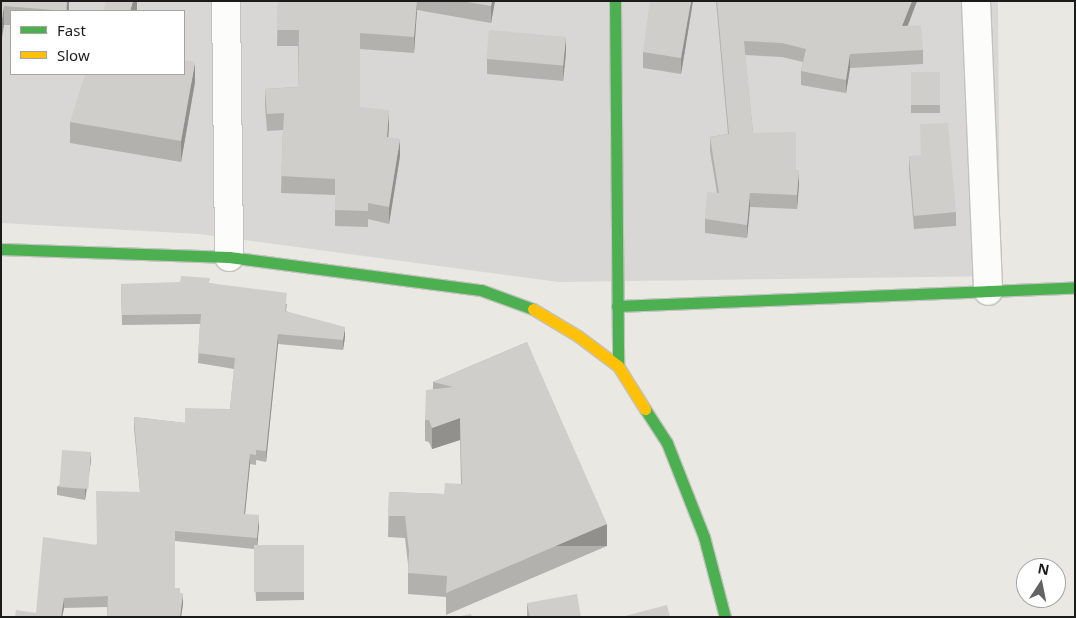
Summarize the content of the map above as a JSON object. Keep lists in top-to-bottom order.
{
  "legend": ["Fast", "Slow"],
  "north": "top"
}
